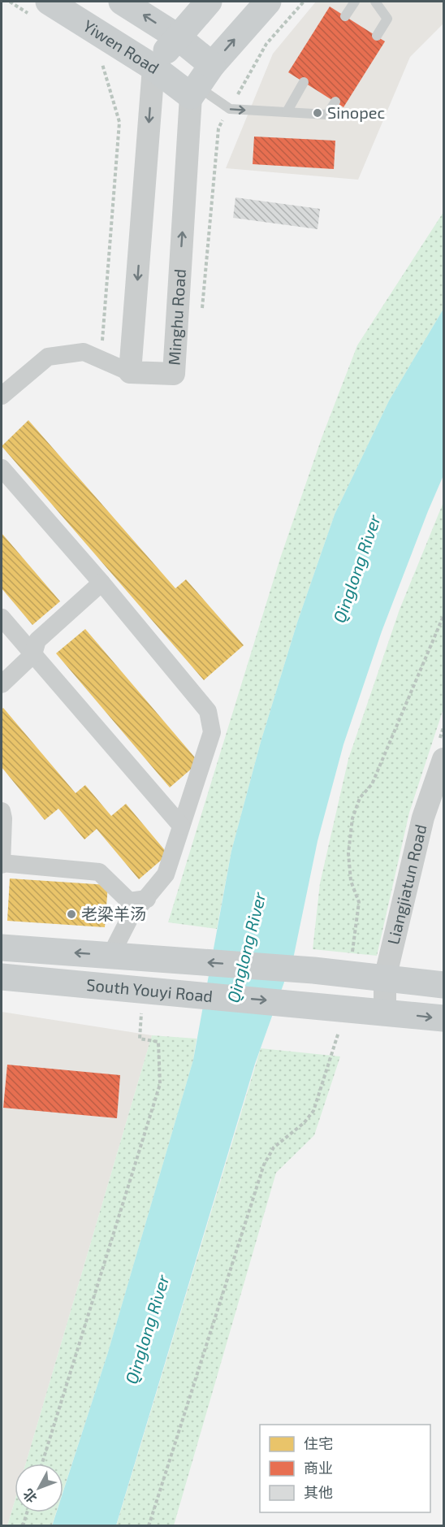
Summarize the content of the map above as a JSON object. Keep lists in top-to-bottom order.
{
  "streets": {
    "main road": ["Yiwen Road", "South Youyi Road"],
    "street": ["Minghu Road", "Liangjiatun Road"]
  },
  "crossings": [
    ["Yiwen Road", "Minghu Road"],
    ["Liangjiatun Road", "South Youyi Road"]
  ],
  "water": ["Qinglong River"],
  "places": ["Sinopec", "老梁羊汤"],
  "legend": ["住宅", "商业", "其他"],
  "north": "bottom left"
}
